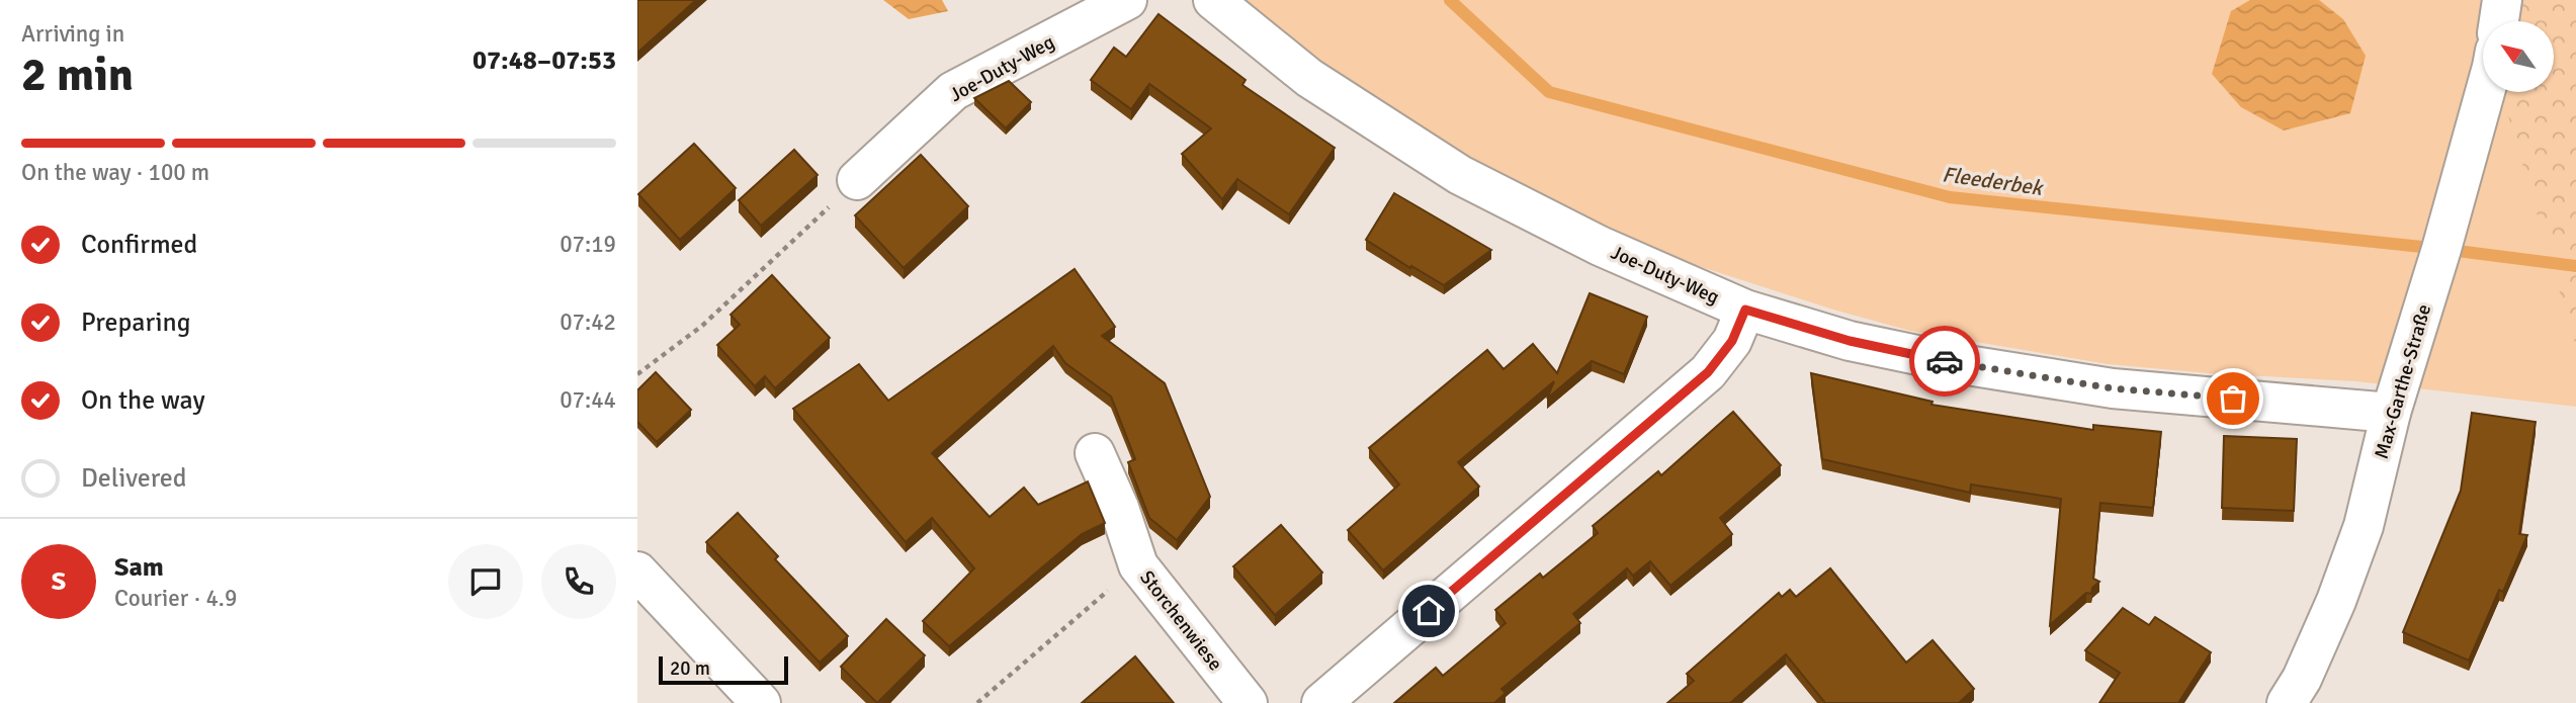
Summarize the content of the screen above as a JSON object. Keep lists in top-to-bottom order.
{
  "streets": {
    "street": ["Joe-Duty-Weg", "Max-Garthe-Straße", "Storchenwiese"]
  },
  "crossings": [
    ["Joe-Duty-Weg", "Max-Garthe-Straße"]
  ],
  "water": ["Fleederbek"],
  "scale_bar": "20 m",
  "north": "top left",
  "page": {
    "heading": ["2 min", "Arriving in", "07:48–07:53"],
    "panel": ["Sam", "Courier · 4.9"],
    "bar": "On the way · 100 m",
    "list": [
      ["Confirmed", "07:19"],
      ["Preparing", "07:42"],
      ["On the way", "07:44"],
      "Delivered"
    ],
    "round": "S",
    "scale": "20 m"
  }
}
